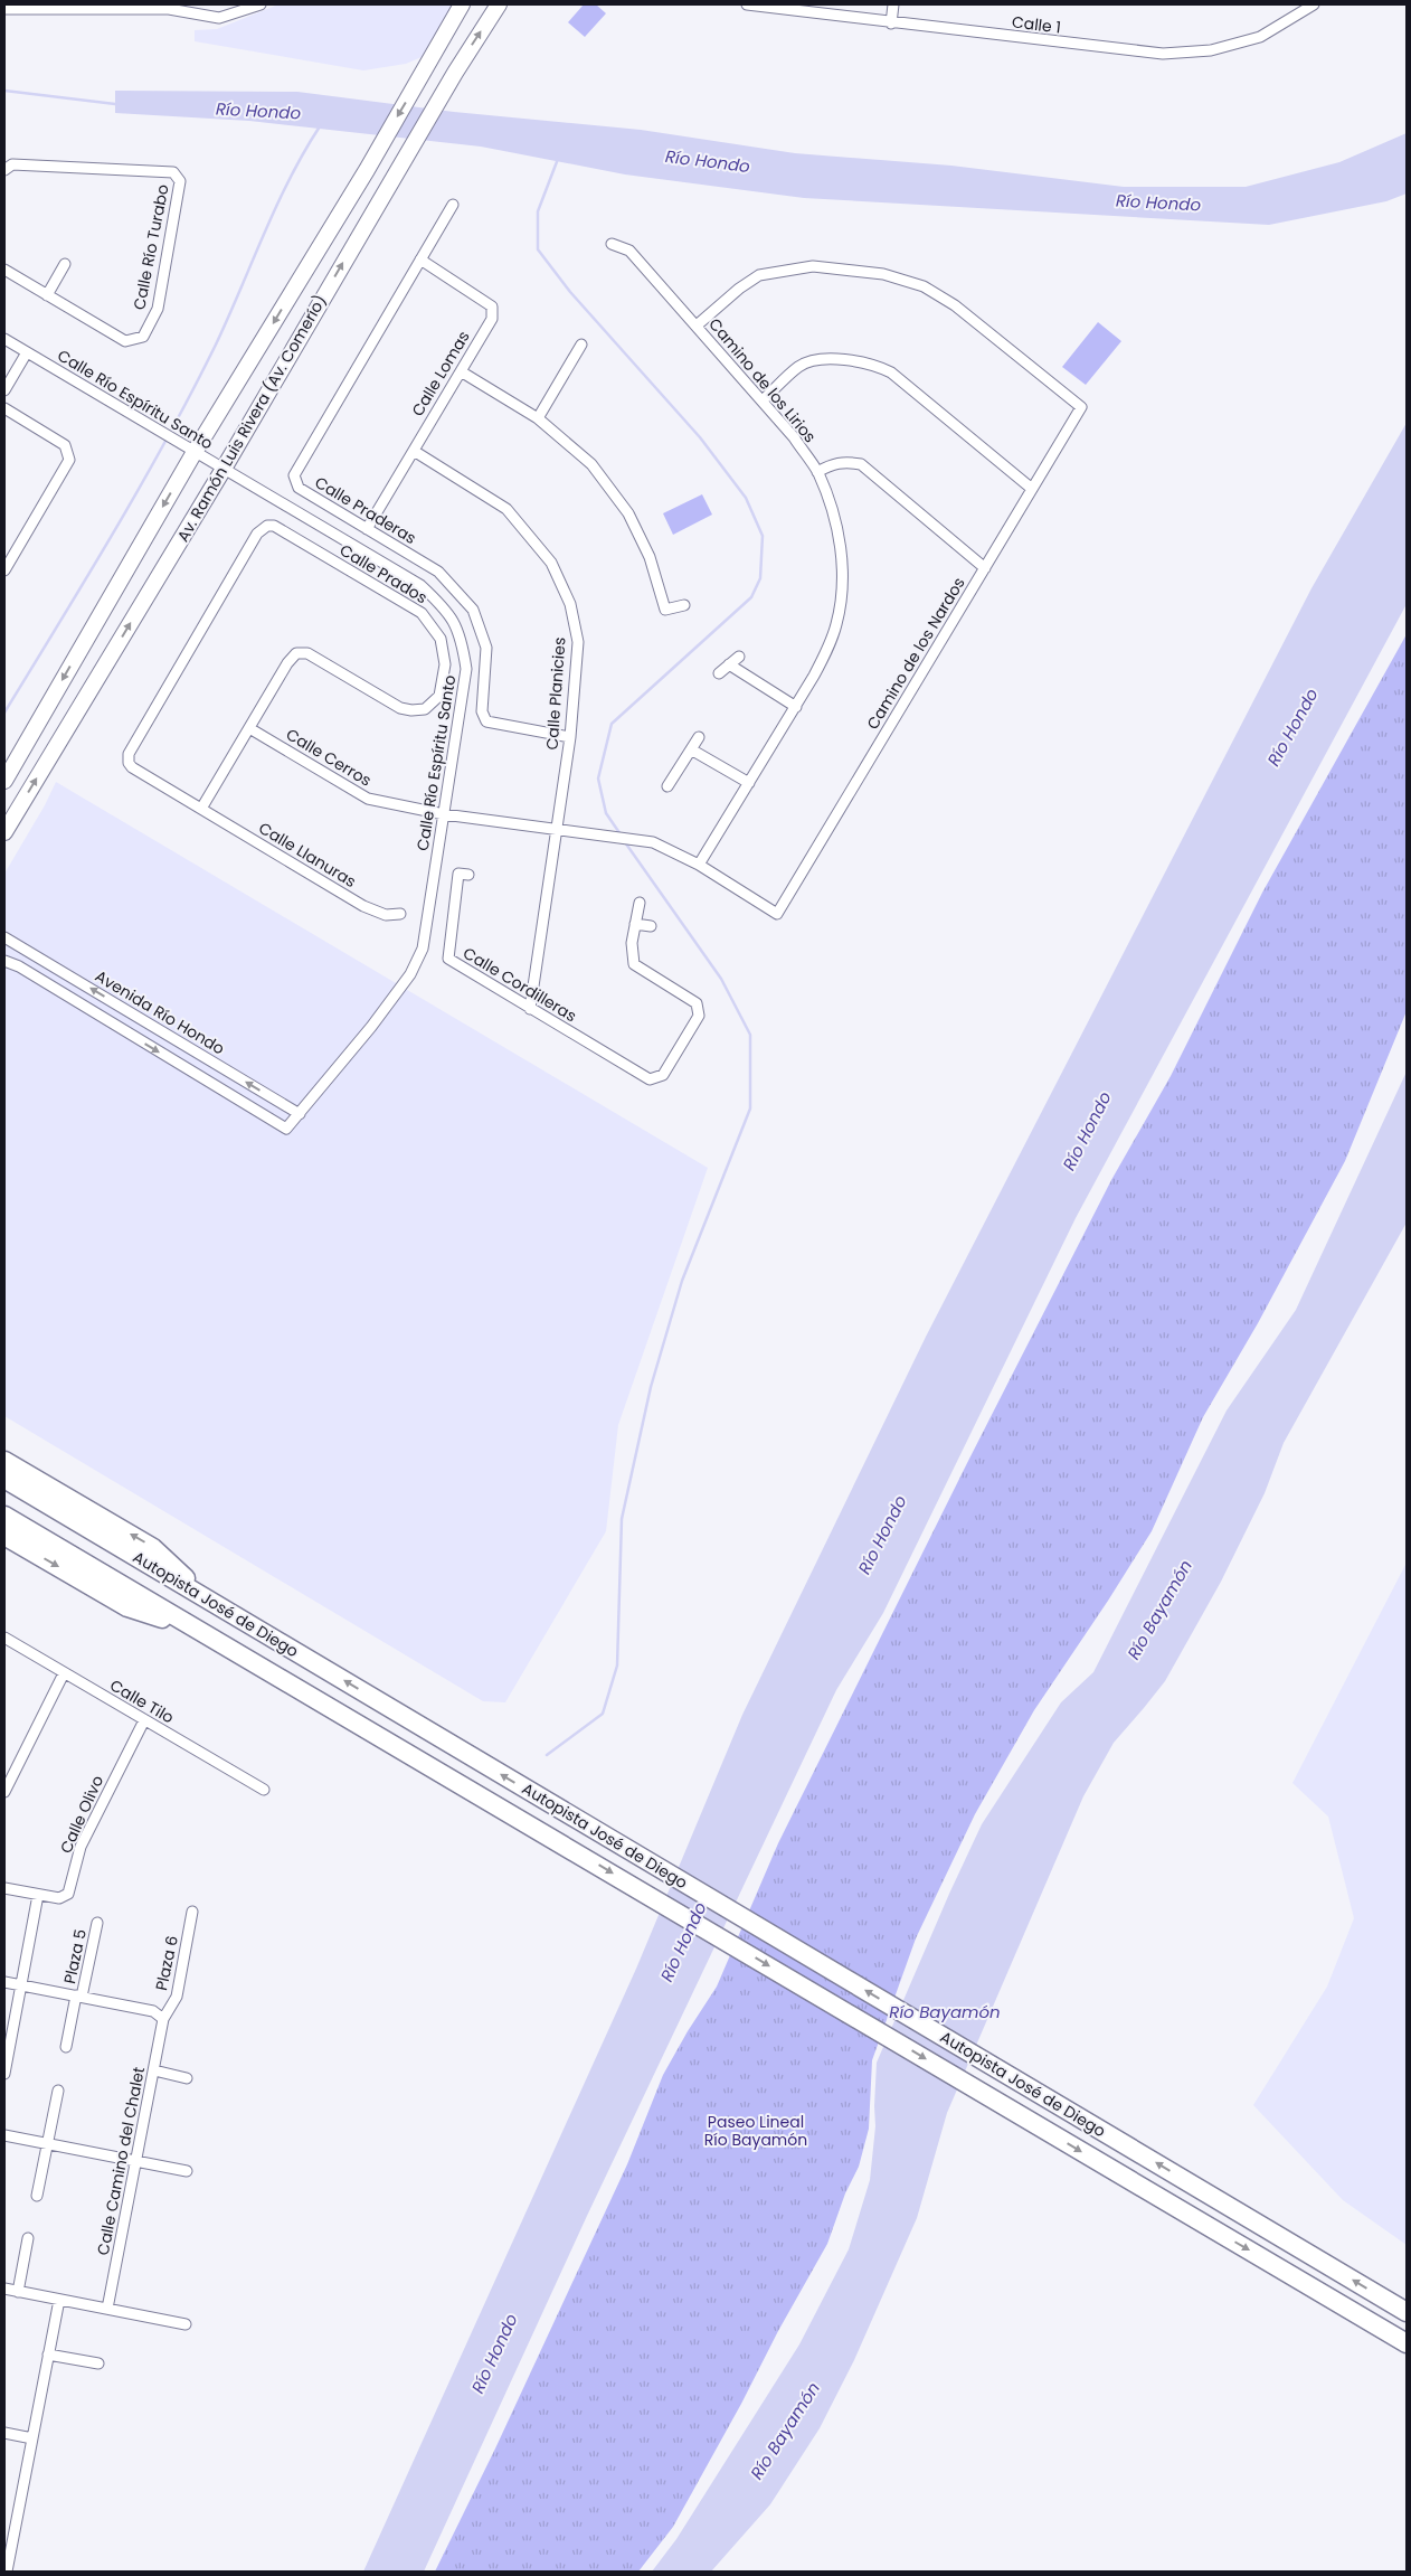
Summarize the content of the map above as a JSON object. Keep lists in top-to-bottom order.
{
  "streets": {
    "highway": ["Autopista José de Diego"],
    "main road": ["Av. Ramón Luis Rivera (Av. Comerío)"],
    "street": [
      "Calle 1",
      "Calle Río Turabo",
      "Calle Lomas",
      "Camino de los Lirios",
      "Calle Río Espíritu Santo",
      "Calle Praderas",
      "Calle Prados",
      "Camino de los Nardos",
      "Calle Planicies",
      "Calle Cerros",
      "Calle Llanuras",
      "Calle Cordilleras",
      "Avenida Río Hondo",
      "Calle Tilo",
      "Calle Olivo",
      "Plaza 5",
      "Plaza 6",
      "Calle Camino del Chalet"
    ]
  },
  "crossings": [
    ["Calle Lomas", "Calle Praderas"],
    ["Calle Lomas", "Calle Planicies"],
    ["Camino de los Lirios", "Camino de los Nardos"],
    ["Camino de los Lirios", "Calle Cerros"],
    ["Calle Río Espíritu Santo", "Av. Ramón Luis Rivera (Av. Comerío)"],
    ["Calle Río Espíritu Santo", "Calle Cerros"],
    ["Calle Río Espíritu Santo", "Avenida Río Hondo"],
    ["Calle Praderas", "Calle Planicies"],
    ["Calle Prados", "Calle Cerros"],
    ["Calle Prados", "Calle Llanuras"],
    ["Camino de los Nardos", "Calle Cerros"],
    ["Calle Planicies", "Calle Cerros"],
    ["Calle Planicies", "Calle Cordilleras"],
    ["Calle Tilo", "Calle Olivo"],
    ["Plaza 6", "Calle Camino del Chalet"]
  ],
  "one_way": ["Avenida Río Hondo"],
  "water": ["Río Hondo", "Río Bayamón"],
  "parks": ["Paseo Lineal Río Bayamón"]
}
